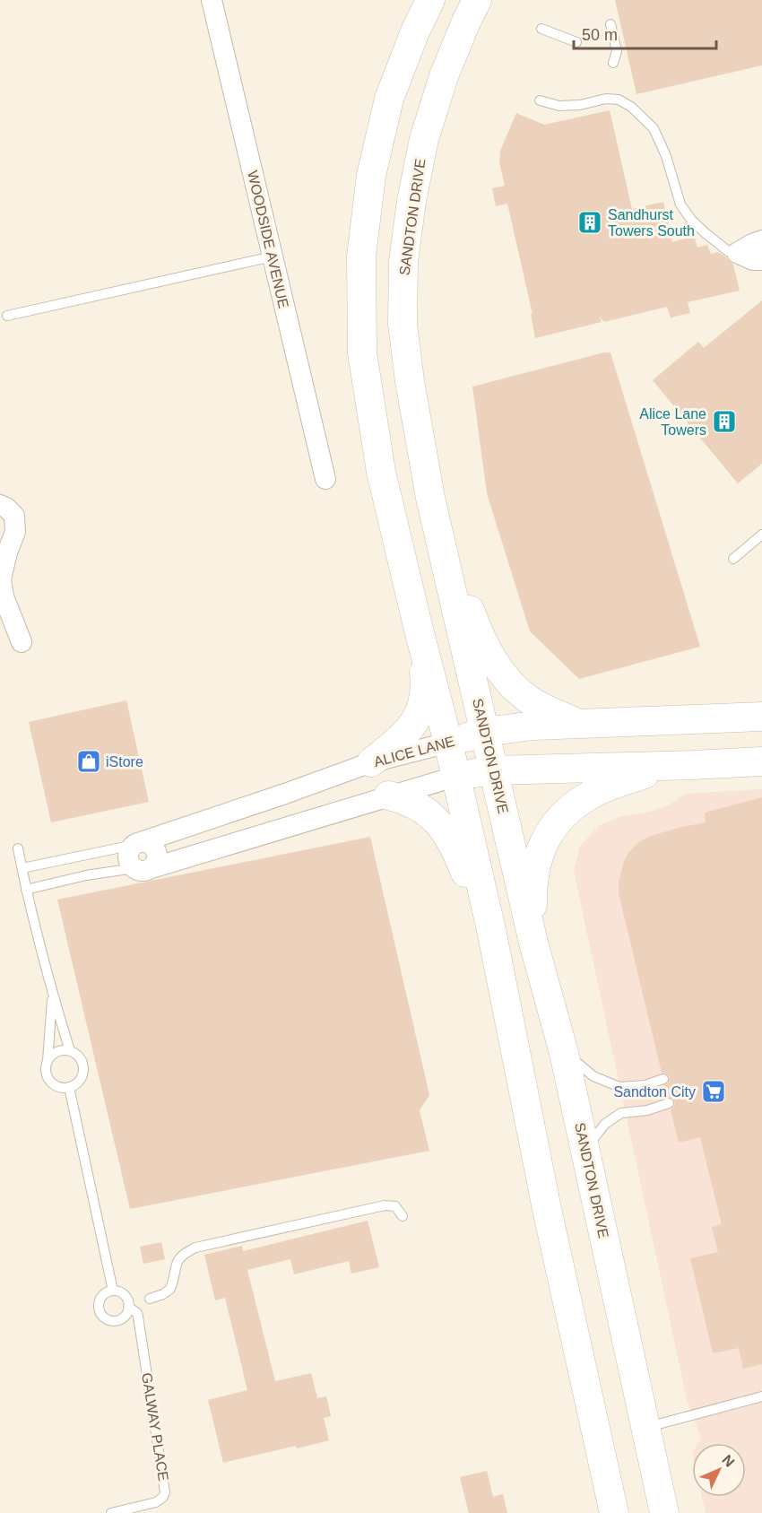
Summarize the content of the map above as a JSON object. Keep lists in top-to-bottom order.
{
  "streets": {
    "main road": ["SANDTON DRIVE", "ALICE LANE"],
    "street": ["WOODSIDE AVENUE"],
    "lane": ["GALWAY PLACE"]
  },
  "crossings": [
    ["SANDTON DRIVE", "ALICE LANE"]
  ],
  "places": {
    "building": ["Sandhurst Towers South", "Alice Lane Towers"],
    "shop": ["iStore"],
    "supermarket": ["Sandton City"]
  },
  "scale_bar": "50 m",
  "north": "top right"
}
